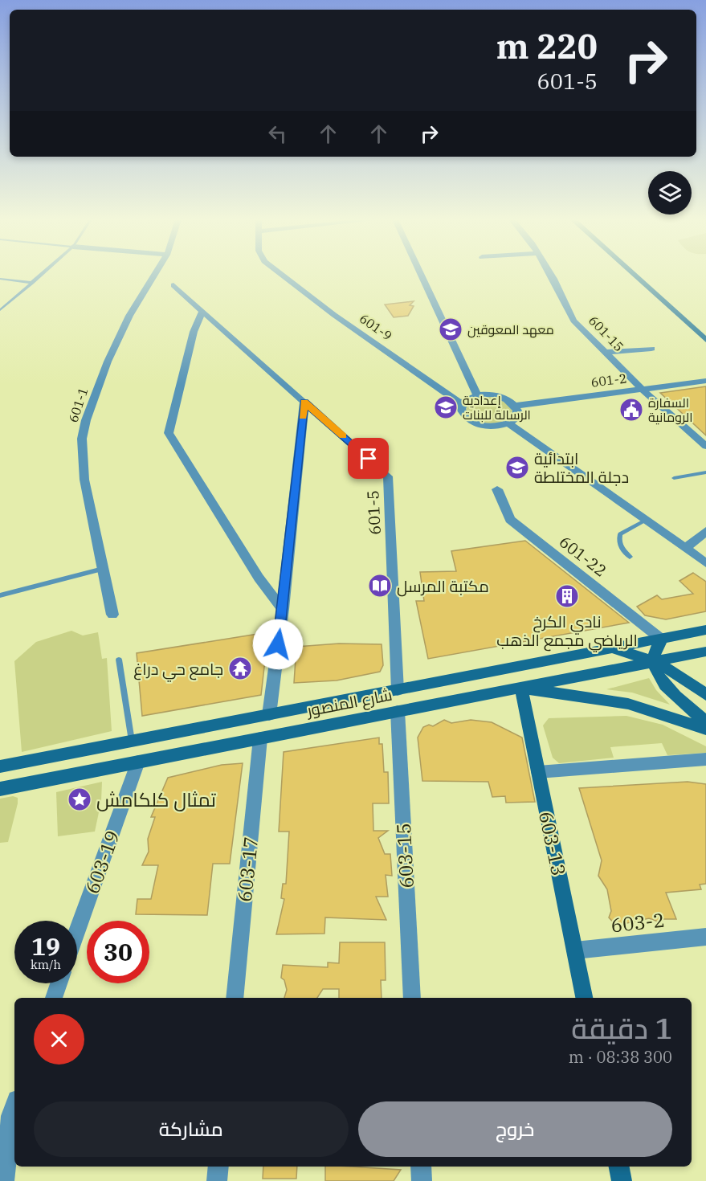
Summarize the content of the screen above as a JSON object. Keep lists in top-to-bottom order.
{
  "streets": {
    "main road": ["شارع المنصور", "603-13"],
    "street": [
      "601-9",
      "601-15",
      "601-2",
      "601-1",
      "601-5",
      "601-22",
      "603-15",
      "603-19",
      "603-17",
      "603-2"
    ]
  },
  "crossings": [
    ["601-15", "601-2"],
    ["601-5", "شارع المنصور"],
    ["601-22", "شارع المنصور"],
    ["شارع المنصور", "603-13"],
    ["شارع المنصور", "603-15"],
    ["شارع المنصور", "603-19"],
    ["شارع المنصور", "603-17"],
    ["603-13", "603-2"]
  ],
  "places": {
    "school or university": ["معهد المعوقين", "إعدادية الرسالة للبنات", "ابتدائية دجلة المختلطة"],
    "public building": ["السفارة الرومانية"],
    "library": ["مكتبة المرسل"],
    "building": ["نادي الكرخ الرياضي مجمع الذهب"],
    "temple": ["جامع حي دراغ"],
    "place": ["تمثال كلكامش"]
  },
  "page": {
    "turn": ["220 m", "601-5"],
    "speed": "19 km/h",
    "limit": "30",
    "heading": ["1 دقيقة", "300 m · 08:38"],
    "buttons": ["خروج", "مشاركة"]
  }
}
